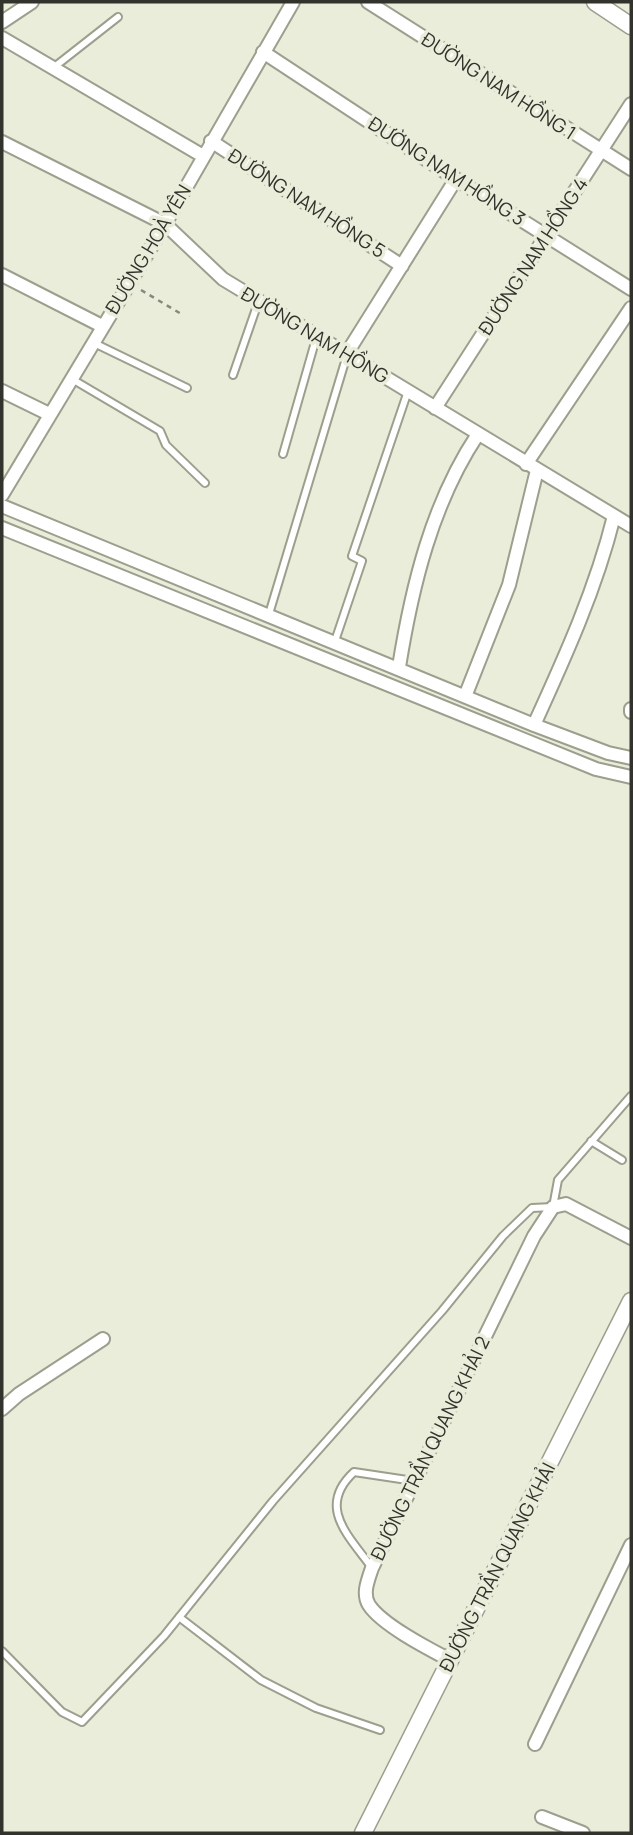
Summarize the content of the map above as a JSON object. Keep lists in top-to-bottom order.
{
  "streets": {
    "main road": ["ĐƯỜNG TRẦN QUANG KHẢI"],
    "street": [
      "ĐƯỜNG NAM HỒNG 1",
      "ĐƯỜNG NAM HỒNG 3",
      "ĐƯỜNG NAM HỒNG 5",
      "ĐƯỜNG HOÀ YÊN",
      "ĐƯỜNG NAM HỒNG 4",
      "ĐƯỜNG NAM HỒNG",
      "ĐƯỜNG TRẦN QUANG KHẢI 2"
    ]
  },
  "crossings": [
    ["ĐƯỜNG NAM HỒNG 1", "ĐƯỜNG NAM HỒNG 4"],
    ["ĐƯỜNG NAM HỒNG 3", "ĐƯỜNG HOÀ YÊN"],
    ["ĐƯỜNG NAM HỒNG 3", "ĐƯỜNG NAM HỒNG 4"],
    ["ĐƯỜNG NAM HỒNG 5", "ĐƯỜNG HOÀ YÊN"],
    ["ĐƯỜNG HOÀ YÊN", "ĐƯỜNG NAM HỒNG"],
    ["ĐƯỜNG NAM HỒNG 4", "ĐƯỜNG NAM HỒNG"],
    ["ĐƯỜNG TRẦN QUANG KHẢI 2", "ĐƯỜNG TRẦN QUANG KHẢI"]
  ]
}
